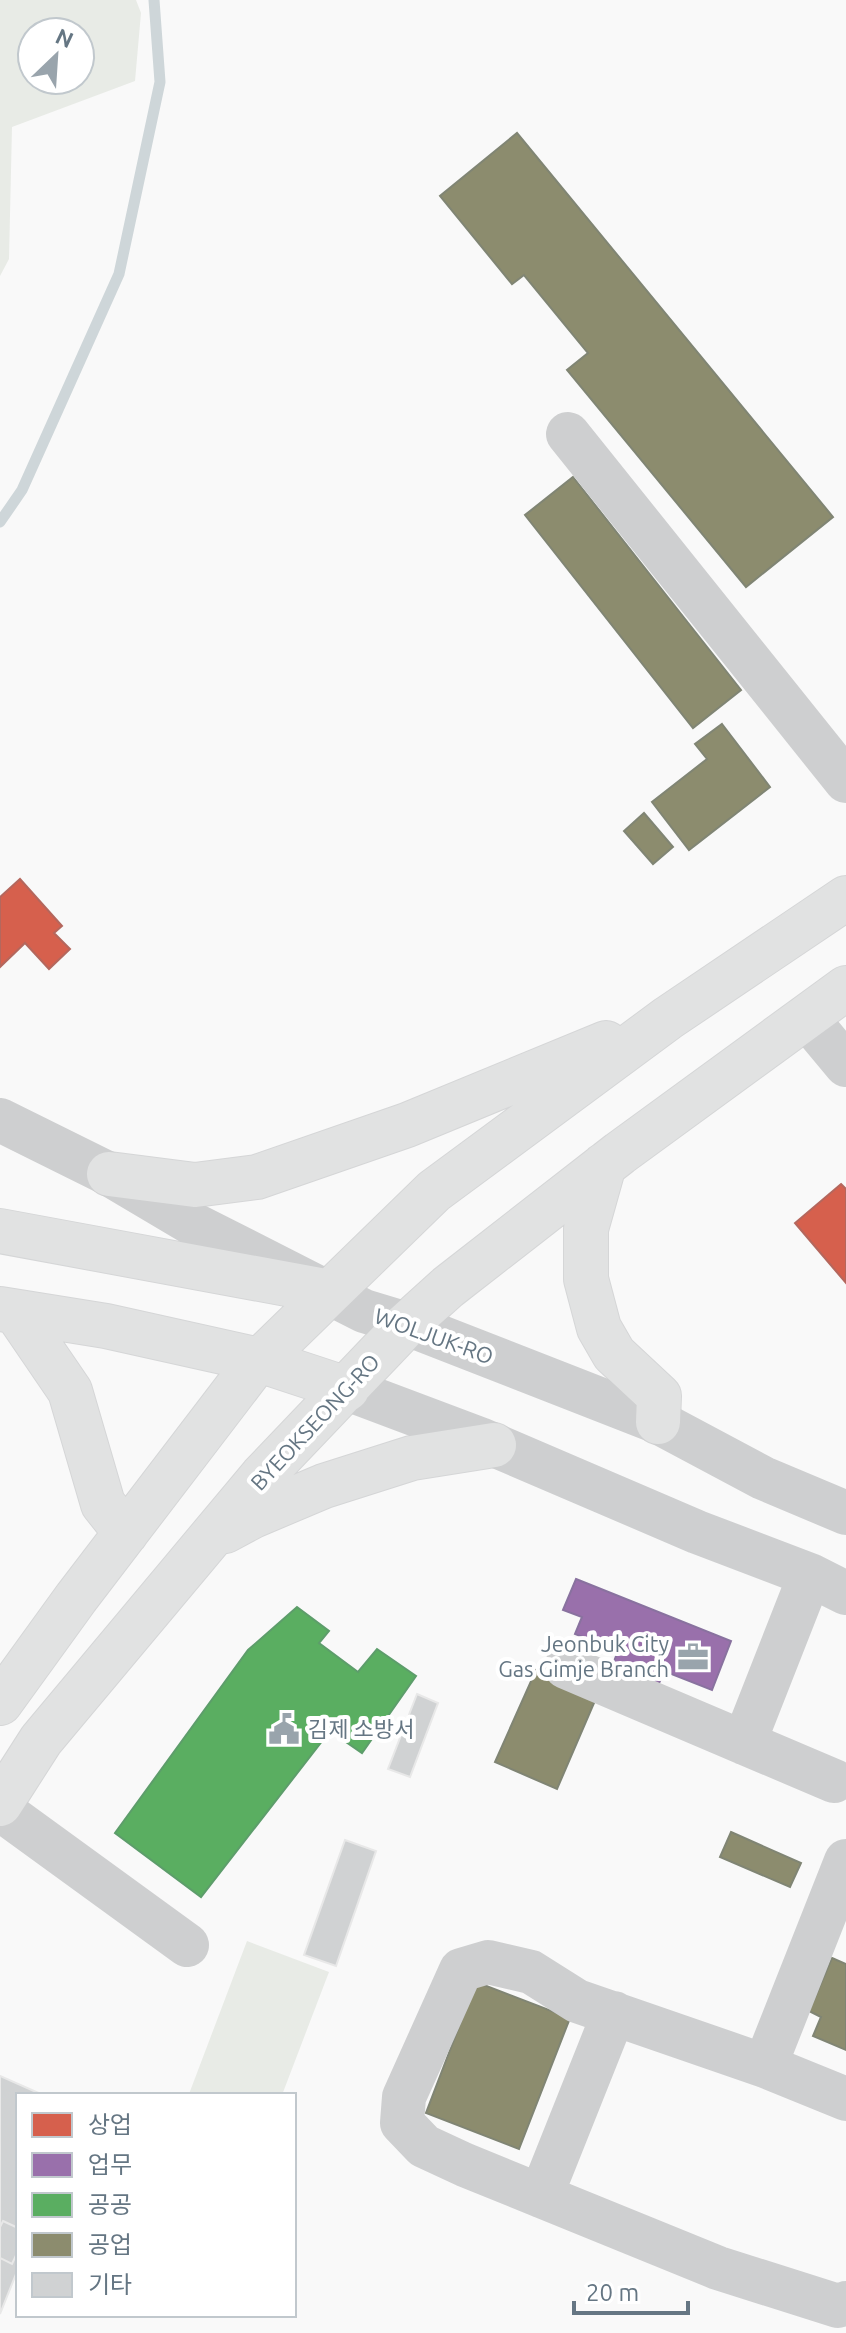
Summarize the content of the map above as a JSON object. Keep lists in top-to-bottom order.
{
  "streets": {
    "main road": ["WOLJUK-RO", "BYEOKSEONG-RO"]
  },
  "crossings": [
    ["WOLJUK-RO", "BYEOKSEONG-RO"]
  ],
  "places": {
    "office": ["Jeonbuk City Gas Gimje Branch"],
    "public building": ["김제 소방서"]
  },
  "legend": [
    "상업",
    "업무",
    "공공",
    "공업",
    "기타"
  ],
  "scale_bar": "20 m",
  "north": "top right"
}
